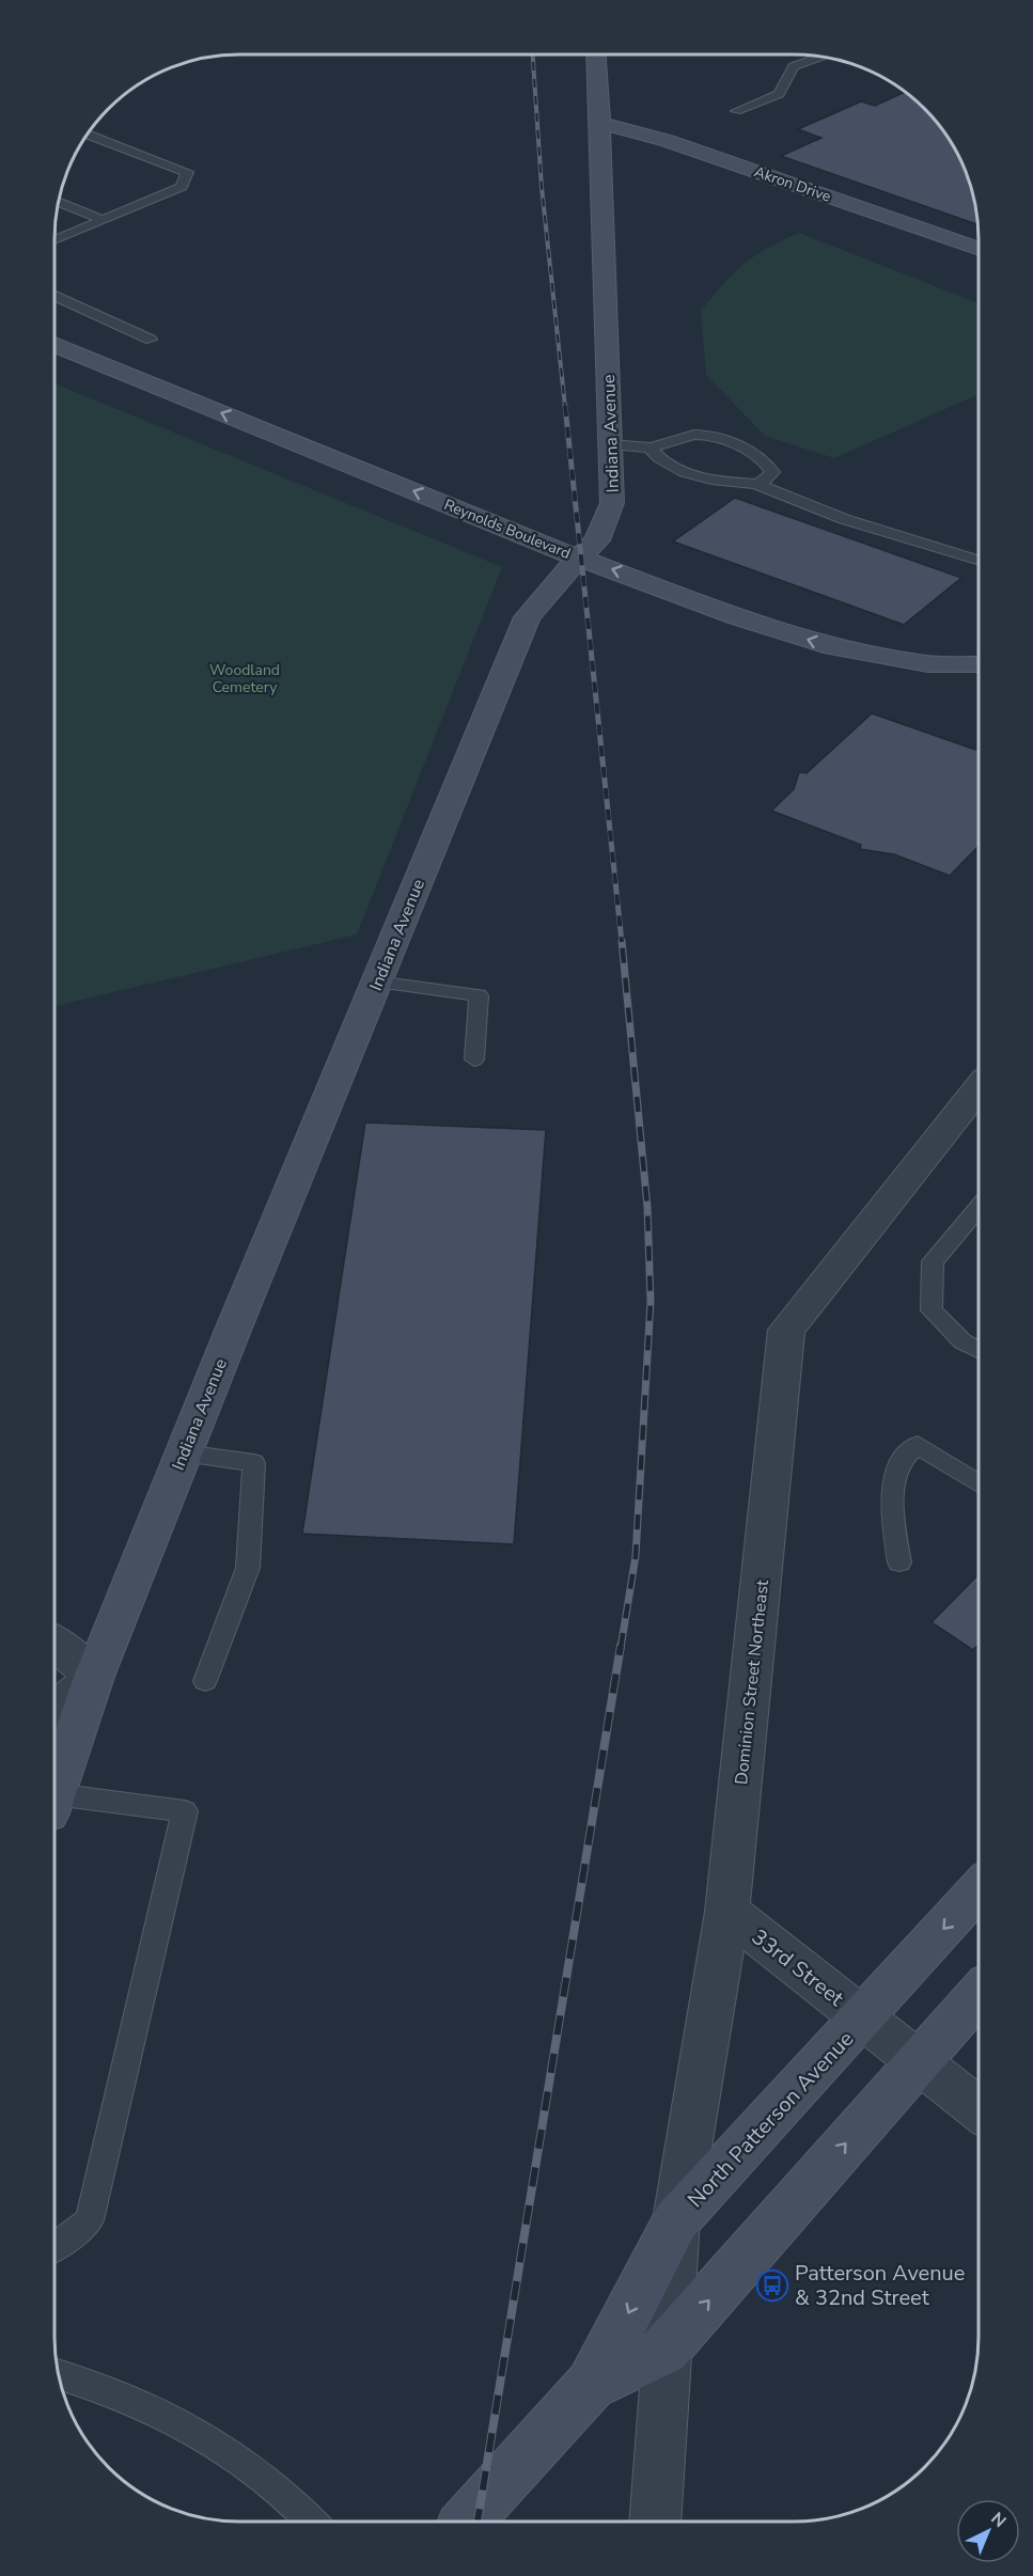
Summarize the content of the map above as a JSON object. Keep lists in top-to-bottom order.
{
  "streets": {
    "main road": [
      "Akron Drive",
      "Indiana Avenue",
      "Reynolds Boulevard",
      "North Patterson Avenue"
    ],
    "street": ["Dominion Street Northeast", "33rd Street"]
  },
  "crossings": [
    ["Akron Drive", "Indiana Avenue"],
    ["Indiana Avenue", "Reynolds Boulevard"],
    ["Dominion Street Northeast", "33rd Street"],
    ["Dominion Street Northeast", "North Patterson Avenue"],
    ["33rd Street", "North Patterson Avenue"]
  ],
  "parks": ["Woodland Cemetery"],
  "places": {
    "bus stop": ["Patterson Avenue & 32nd Street"]
  },
  "north": "top right"
}
